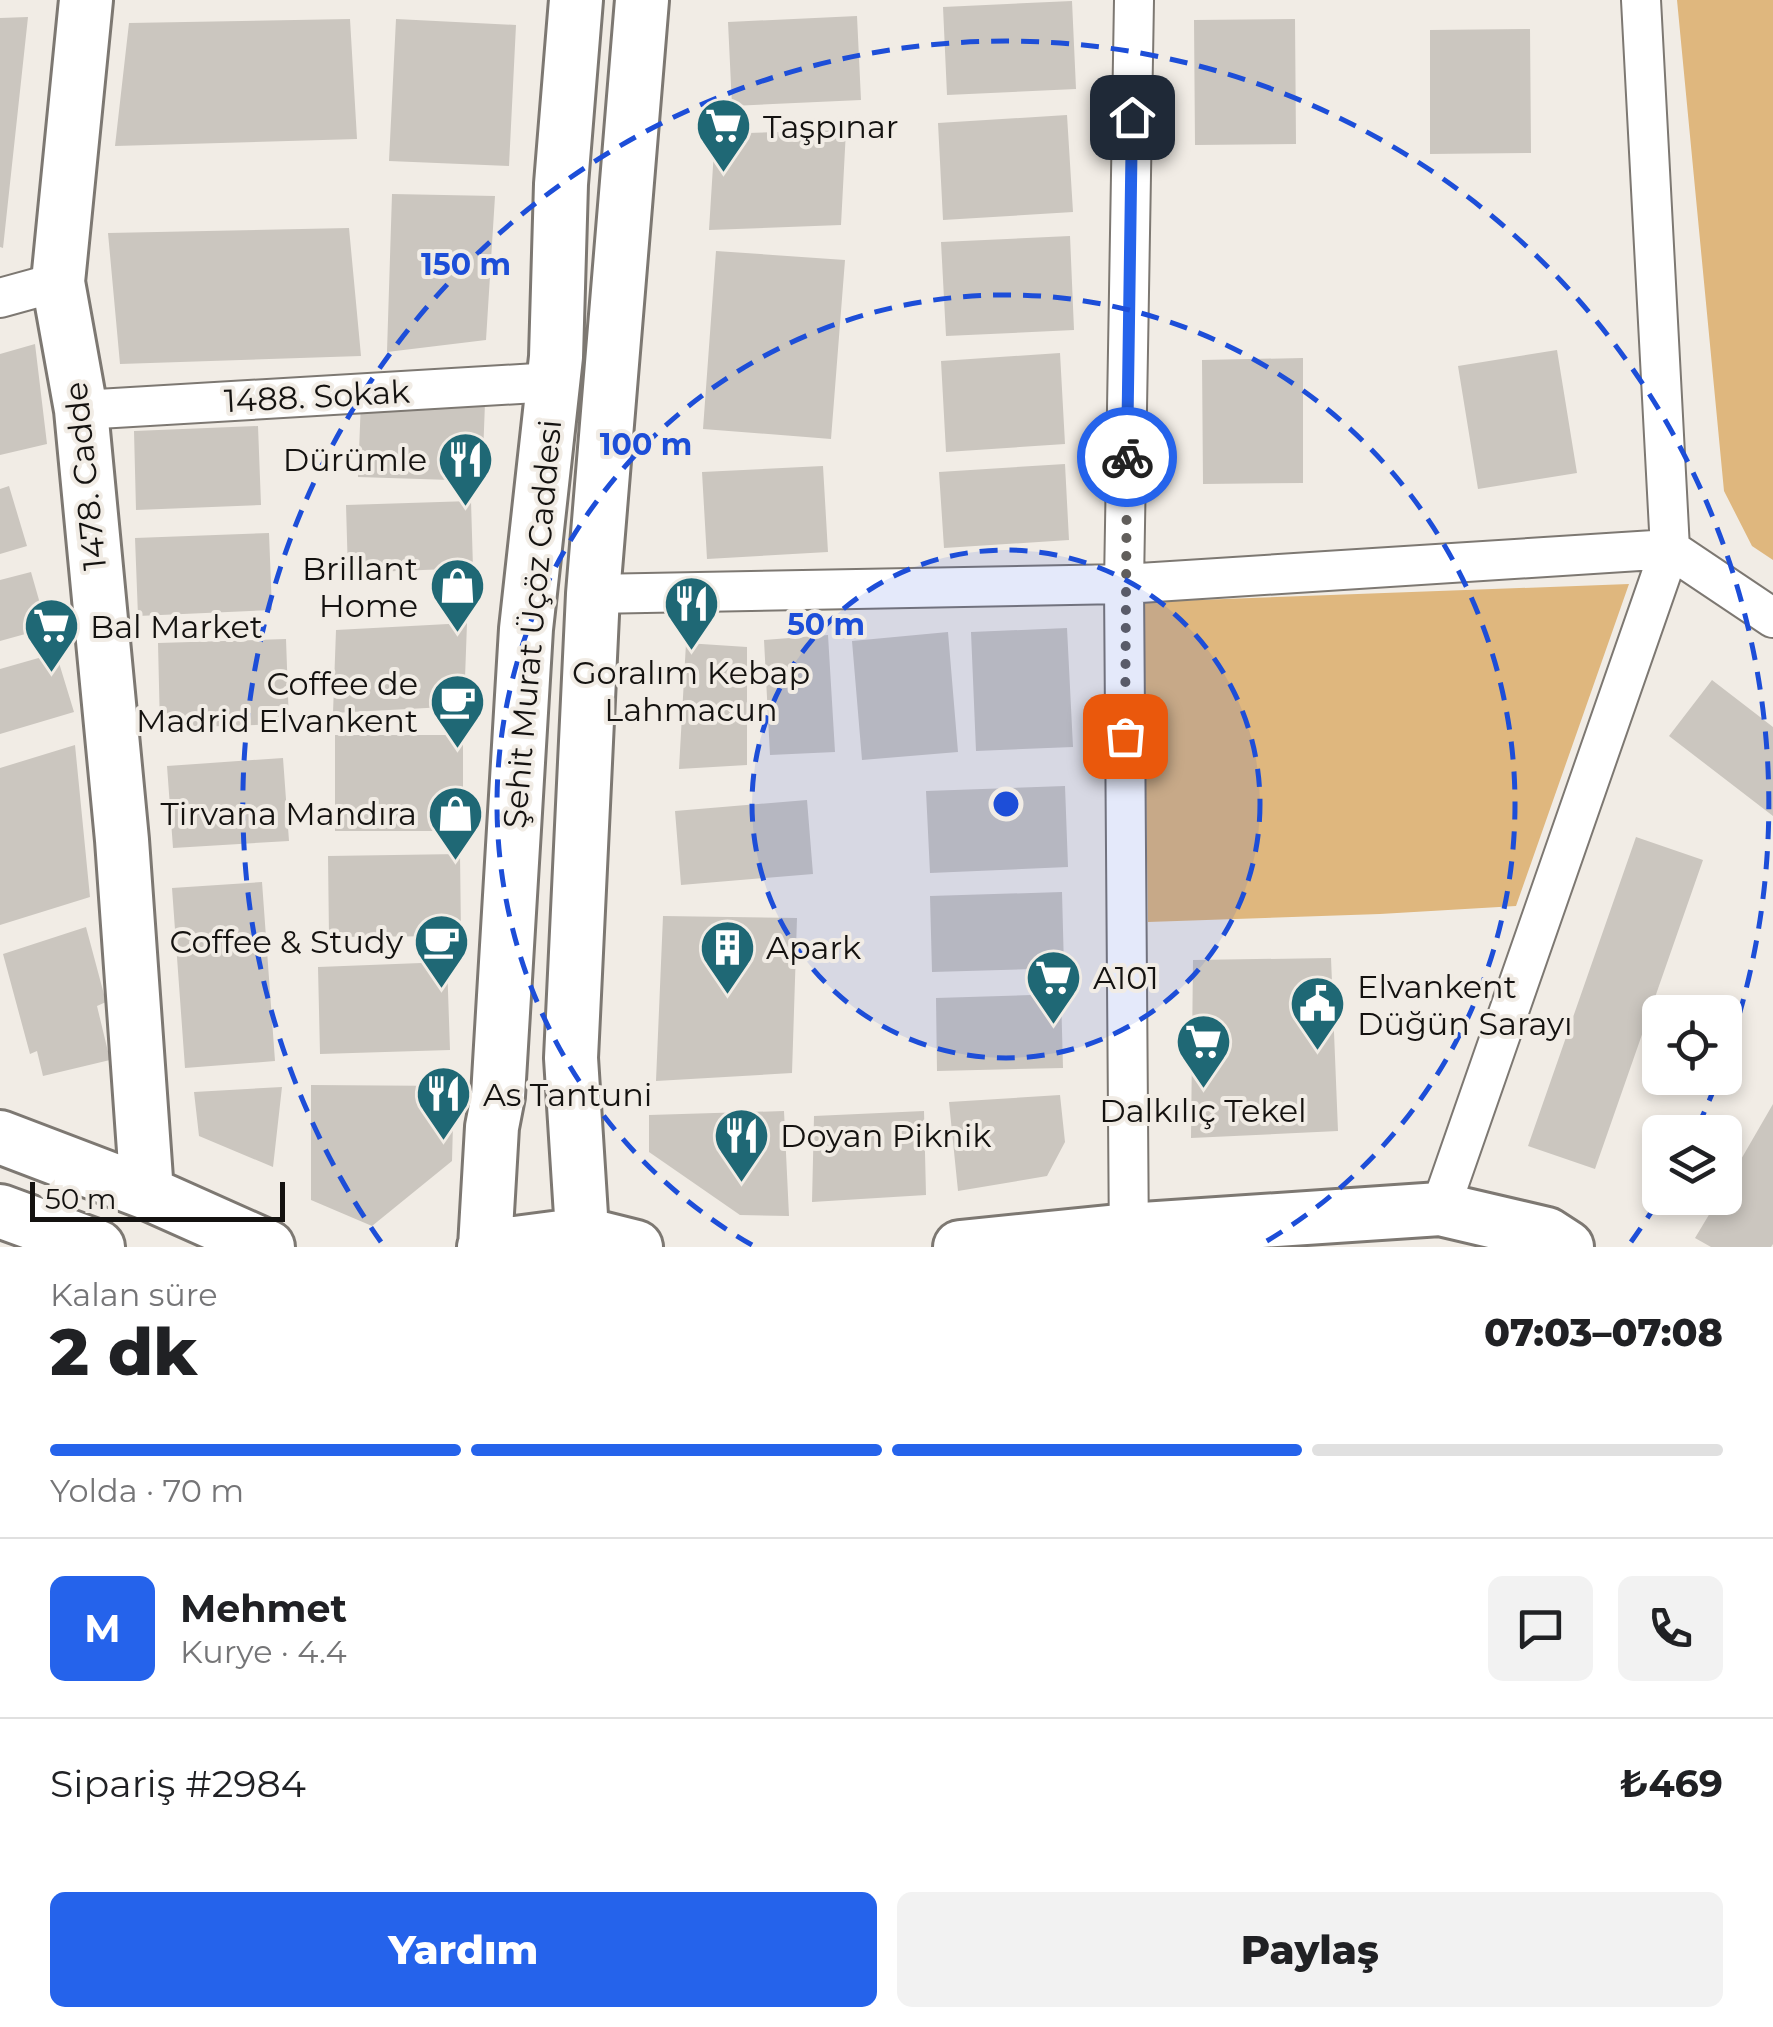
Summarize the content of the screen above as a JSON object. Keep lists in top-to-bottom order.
{
  "streets": {
    "main road": ["1478. Cadde", "Şehit Murat Üçöz Caddesi"],
    "street": ["1488. Sokak"]
  },
  "crossings": [
    ["1488. Sokak", "1478. Cadde"],
    ["1488. Sokak", "Şehit Murat Üçöz Caddesi"]
  ],
  "places": {
    "supermarket": [
      "Taşpınar",
      "Bal Market",
      "A101",
      "Dalkılıç Tekel"
    ],
    "restaurant": [
      "Dürümle",
      "Goralım Kebap Lahmacun",
      "As Tantuni",
      "Doyan Piknik"
    ],
    "shop": ["Brillant Home", "Tirvana Mandıra"],
    "cafe": ["Coffee de Madrid Elvankent", "Coffee & Study"],
    "building": ["Apark"],
    "public building": ["Elvankent Düğün Sarayı"]
  },
  "scale_bar": "50 m",
  "page": {
    "scale": "50 m",
    "heading": ["2 dk", "Kalan süre", "07:03–07:08"],
    "panel": [
      "Mehmet",
      "Kurye · 4.4",
      "Sipariş #2984",
      "₺469"
    ],
    "bar": "Yolda · 70 m",
    "round": "M",
    "buttons": ["Yardım", "Paylaş"]
  },
  "rings": ["150 m", "100 m", "50 m"]
}
